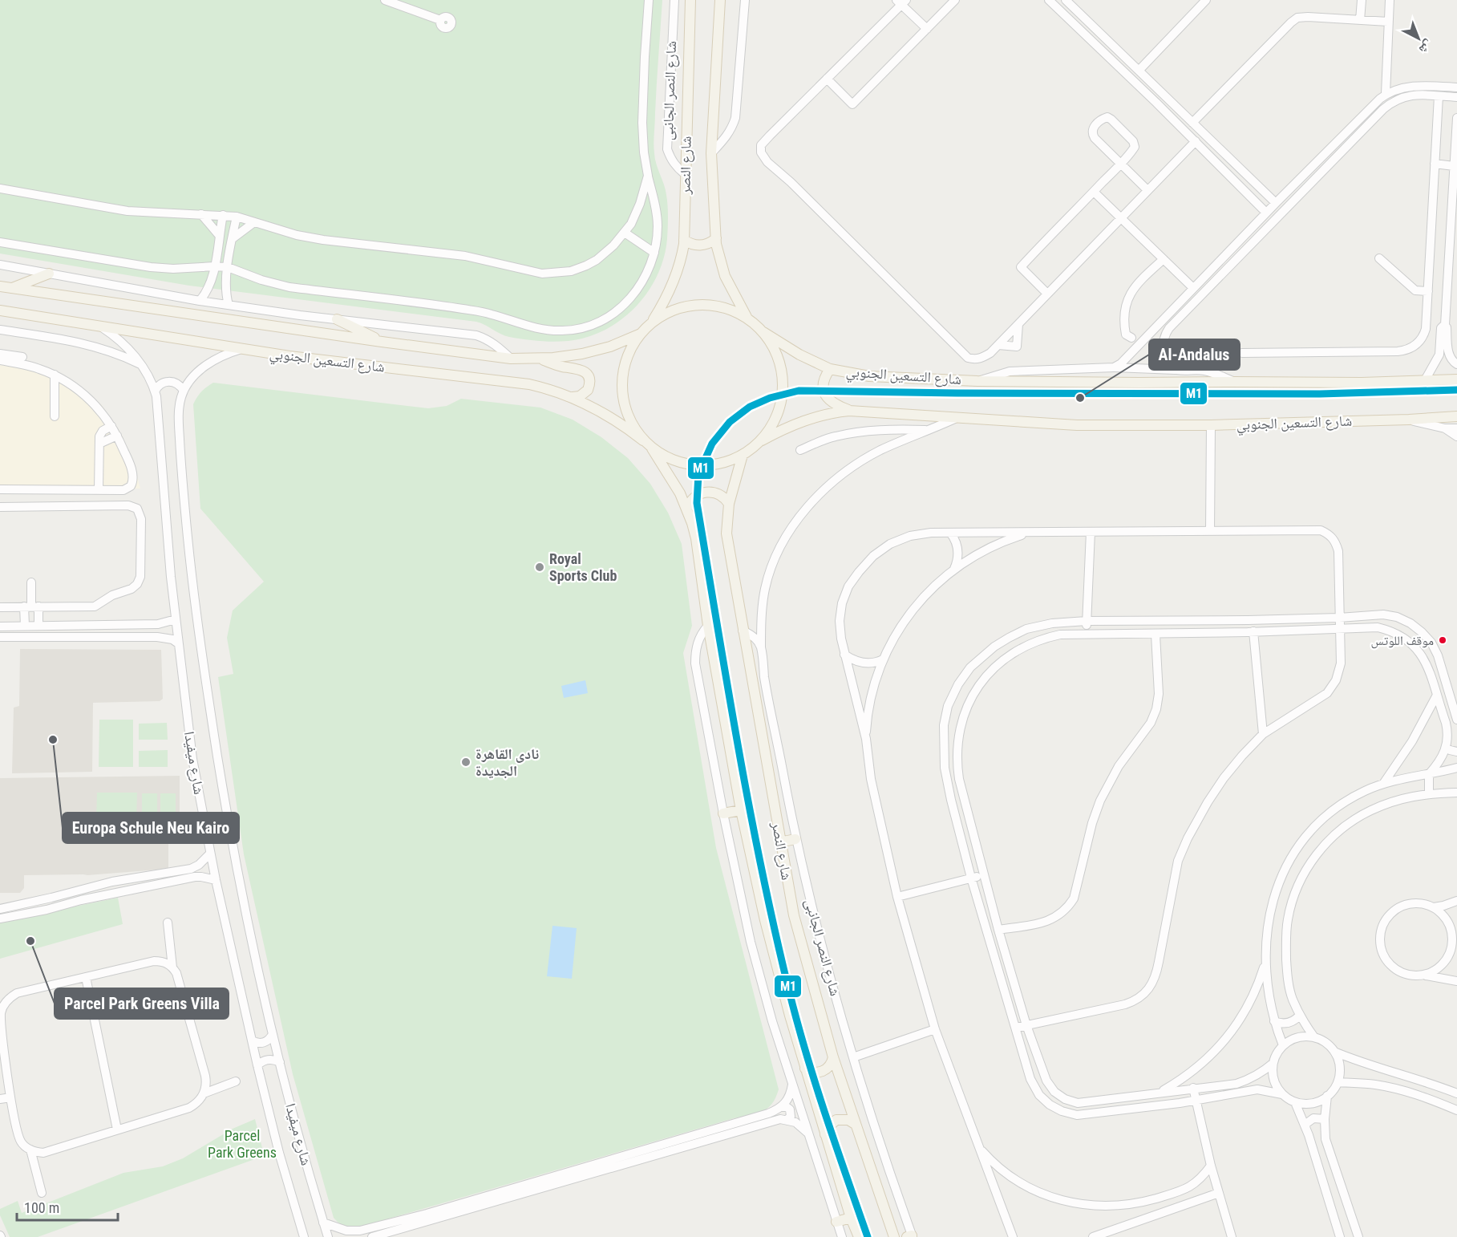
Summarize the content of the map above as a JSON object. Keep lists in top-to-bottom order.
{
  "streets": {
    "main road": ["شارع النصر", "شارع التسعين الجنوبي"],
    "street": ["شارع النصر الجانبى", "شارع ميفيدا"]
  },
  "crossings": [
    ["شارع النصر الجانبى", "شارع النصر"],
    ["شارع النصر الجانبى", "شارع التسعين الجنوبي"],
    ["شارع النصر", "شارع التسعين الجنوبي"],
    ["شارع التسعين الجنوبي", "شارع ميفيدا"]
  ],
  "parks": ["Parcel Park Greens"],
  "places": [
    "Al-Andalus",
    "Royal Sports Club",
    "موقف اللوتس",
    "Europa Schule Neu Kairo",
    "نادى القاهرة الجديدة",
    "Parcel Park Greens Villa"
  ],
  "lines": ["transit line M1"],
  "scale_bar": "100 m",
  "north": "bottom right"
}
